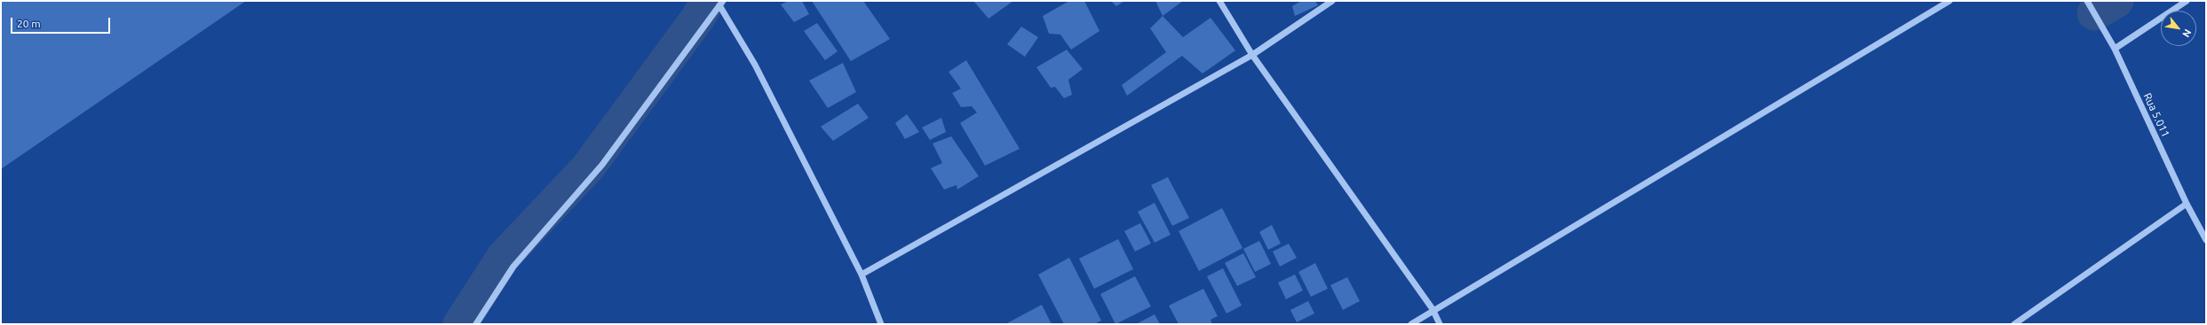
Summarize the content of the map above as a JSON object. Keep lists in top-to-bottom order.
{
  "streets": {
    "street": ["Rua 5.011"]
  },
  "scale_bar": "20 m",
  "north": "bottom right"
}
